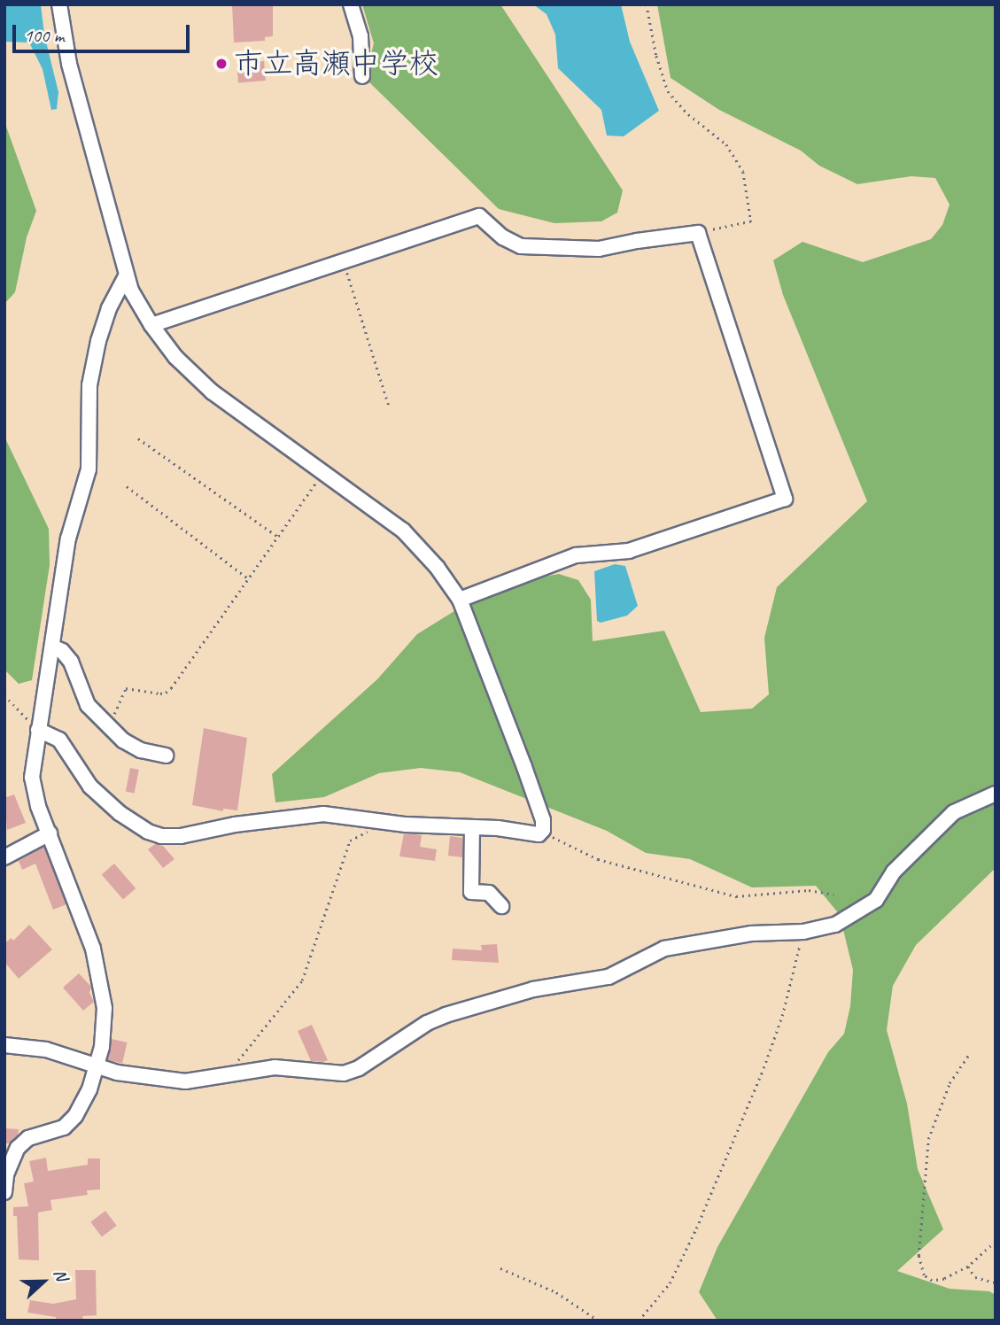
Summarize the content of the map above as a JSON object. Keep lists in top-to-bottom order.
{
  "places": ["市立高瀬中学校"],
  "scale_bar": "100 m",
  "north": "right"
}
